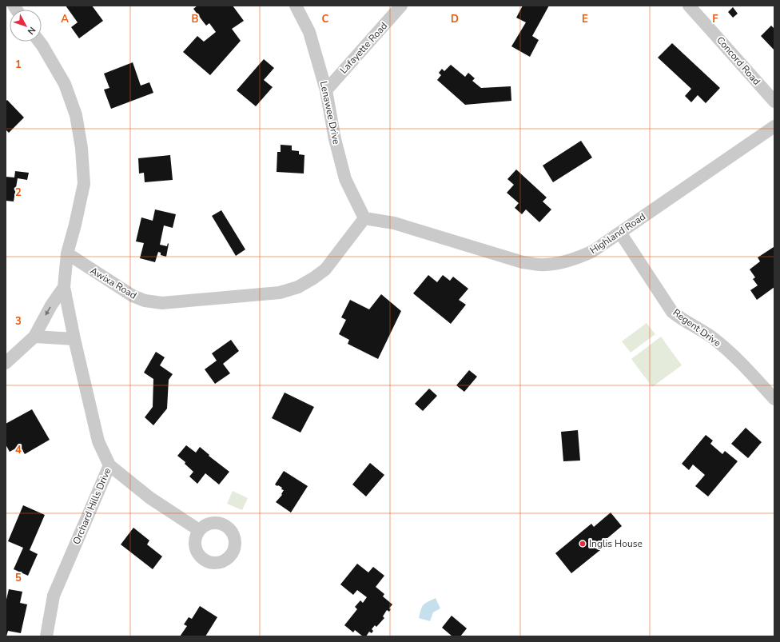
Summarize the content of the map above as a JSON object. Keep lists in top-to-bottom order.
{
  "streets": {
    "street": [
      "Lafayette Road",
      "Concord Road",
      "Lenawee Drive",
      "Highland Road",
      "Awixa Road",
      "Regent Drive",
      "Orchard Hills Drive"
    ]
  },
  "crossings": [
    ["Lafayette Road", "Lenawee Drive"],
    ["Lenawee Drive", "Highland Road"],
    ["Lenawee Drive", "Awixa Road"],
    ["Highland Road", "Awixa Road"],
    ["Highland Road", "Regent Drive"],
    ["Awixa Road", "Orchard Hills Drive"]
  ],
  "places": ["Inglis House"],
  "north": "bottom right",
  "grid": {
    "columns": [
      "A",
      "B",
      "C",
      "D",
      "E",
      "F"
    ],
    "rows": [
      "1",
      "2",
      "3",
      "4",
      "5"
    ]
  }
}
